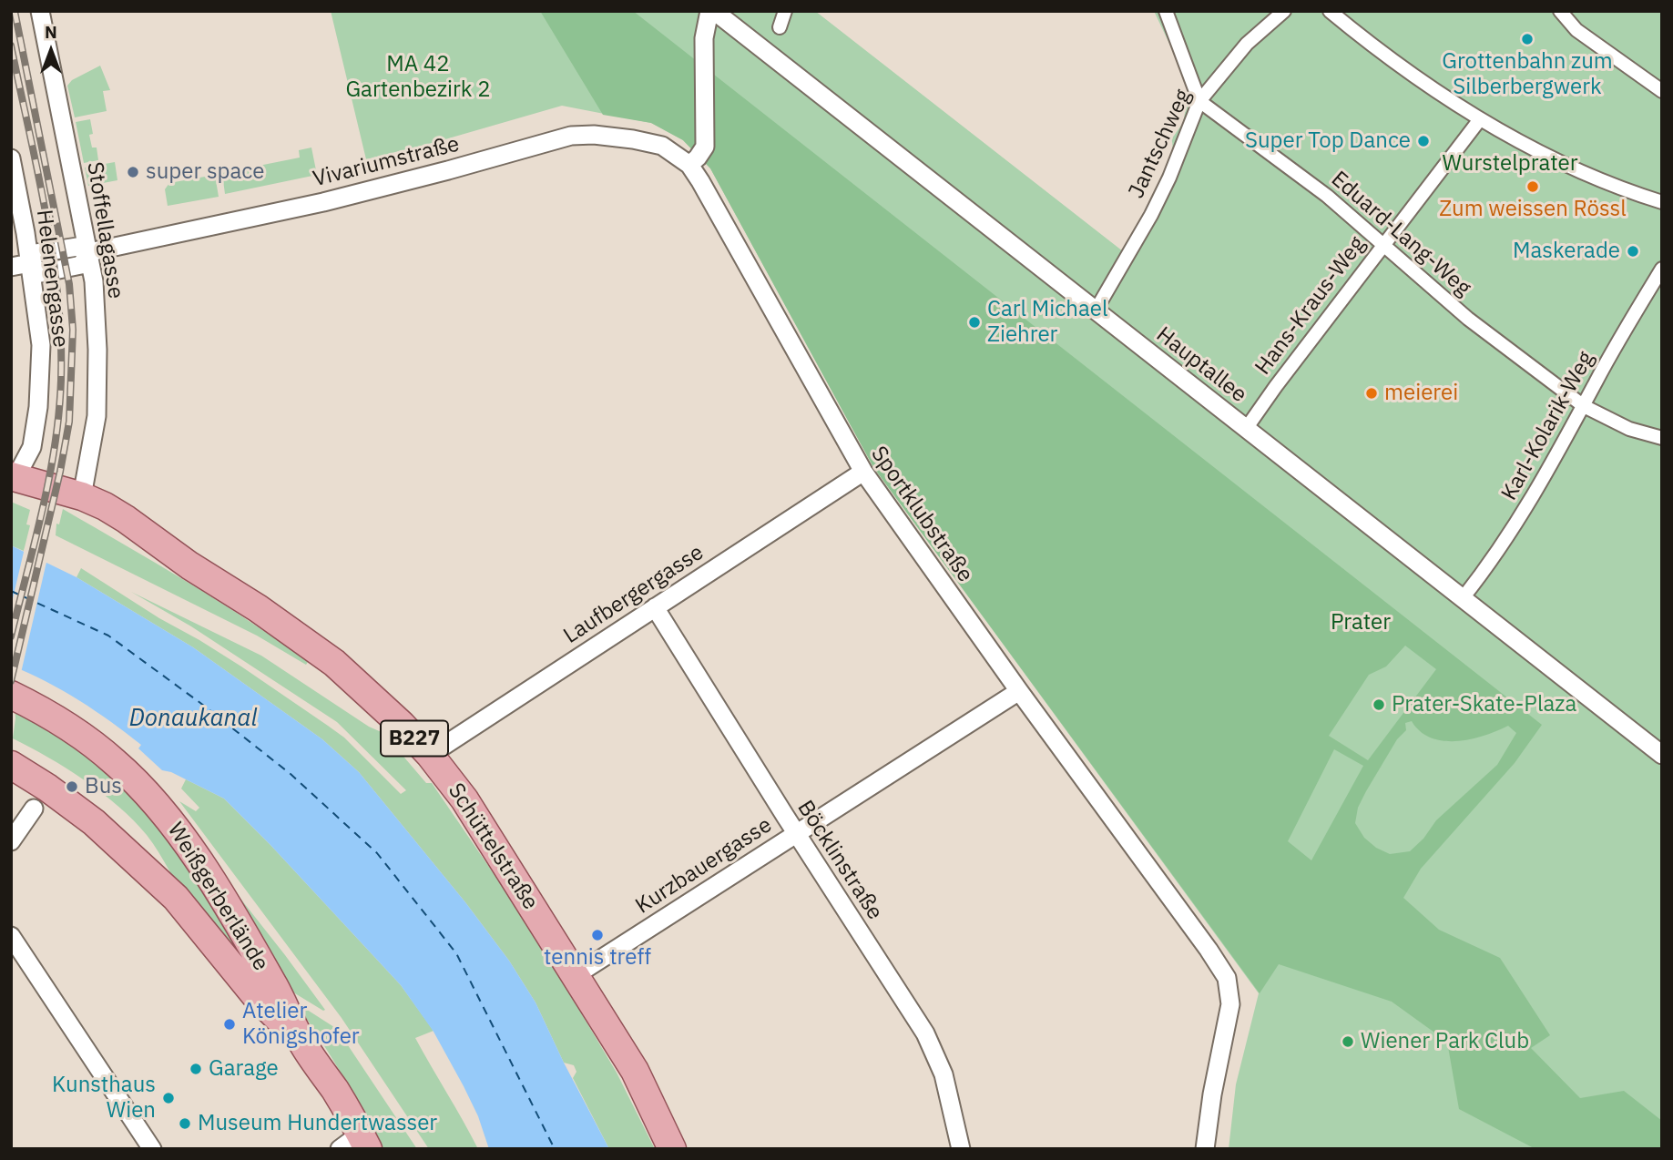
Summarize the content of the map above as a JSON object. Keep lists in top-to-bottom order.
{
  "streets": {
    "main road": ["B227", "Schüttelstraße", "Weißgerberlände"],
    "street": [
      "Jantschweg",
      "Vivariumstraße",
      "Stoffellagasse",
      "Eduard-Lang-Weg",
      "Helenengasse",
      "Hans-Kraus-Weg",
      "Hauptallee",
      "Karl-Kolarik-Weg",
      "Sportklubstraße",
      "Laufbergergasse",
      "Böcklinstraße",
      "Kurzbauergasse"
    ]
  },
  "crossings": [
    ["Jantschweg", "Eduard-Lang-Weg"],
    ["Jantschweg", "Hauptallee"],
    ["Vivariumstraße", "Stoffellagasse"],
    ["Vivariumstraße", "Helenengasse"],
    ["Vivariumstraße", "Sportklubstraße"],
    ["Stoffellagasse", "Schüttelstraße"],
    ["Eduard-Lang-Weg", "Hans-Kraus-Weg"],
    ["Eduard-Lang-Weg", "Karl-Kolarik-Weg"],
    ["Helenengasse", "Schüttelstraße"],
    ["Hans-Kraus-Weg", "Hauptallee"],
    ["Hauptallee", "Karl-Kolarik-Weg"],
    ["Sportklubstraße", "Laufbergergasse"],
    ["Sportklubstraße", "Kurzbauergasse"],
    ["Laufbergergasse", "Schüttelstraße"],
    ["Laufbergergasse", "Böcklinstraße"],
    ["Schüttelstraße", "Kurzbauergasse"],
    ["Böcklinstraße", "Kurzbauergasse"]
  ],
  "water": ["Donaukanal"],
  "parks": ["MA 42 Gartenbezirk 2", "Wurstelprater", "Prater"],
  "places": [
    "Grottenbahn zum Silberbergwerk",
    "Super Top Dance",
    "super space",
    "Zum weissen Rössl",
    "Maskerade",
    "Carl Michael Ziehrer",
    "meierei",
    "Prater-Skate-Plaza",
    "Bus",
    "tennis treff",
    "Atelier Königshofer",
    "Wiener Park Club",
    "Garage",
    "Kunsthaus Wien",
    "Museum Hundertwasser"
  ],
  "north": "top"
}
